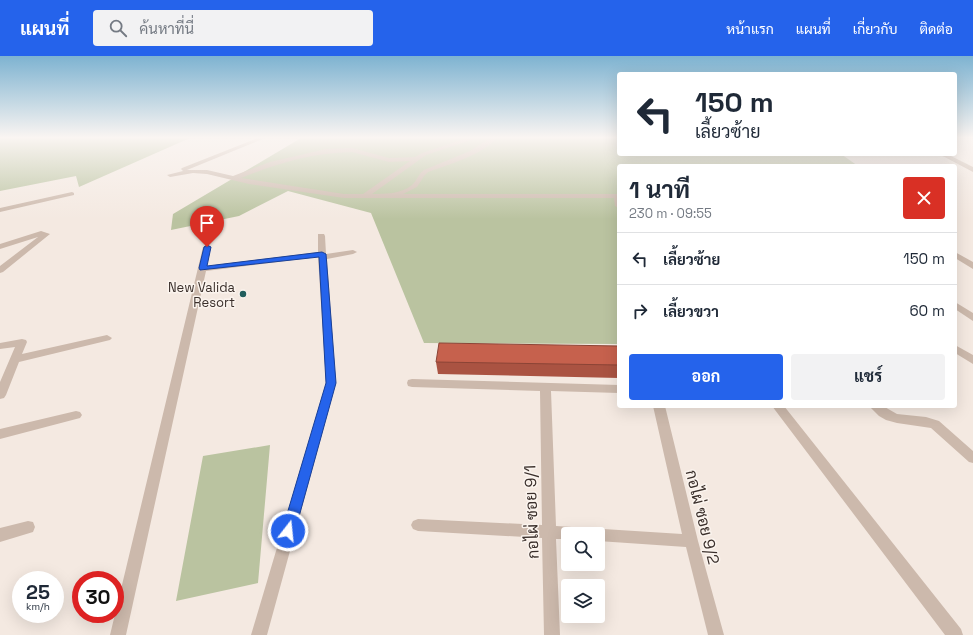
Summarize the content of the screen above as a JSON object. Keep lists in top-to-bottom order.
{
  "streets": {
    "street": ["กอไผ่ ซอย 9/1", "กอไผ่ ซอย 9/2"]
  },
  "places": ["New Valida Resort"],
  "page": {
    "header": "แผนที่",
    "search": "ค้นหาที่นี่",
    "nav": [
      "หน้าแรก",
      "แผนที่",
      "เกี่ยวกับ",
      "ติดต่อ"
    ],
    "turn": ["150 m", "เลี้ยวซ้าย"],
    "heading": ["1 นาที", "230 m · 09:55"],
    "list": [
      {
        "name": "เลี้ยวซ้าย",
        "value": "150 m"
      },
      {
        "name": "เลี้ยวขวา",
        "value": "60 m"
      }
    ],
    "buttons": ["ออก", "แชร์"],
    "speed": "25 km/h",
    "limit": "30"
  }
}
